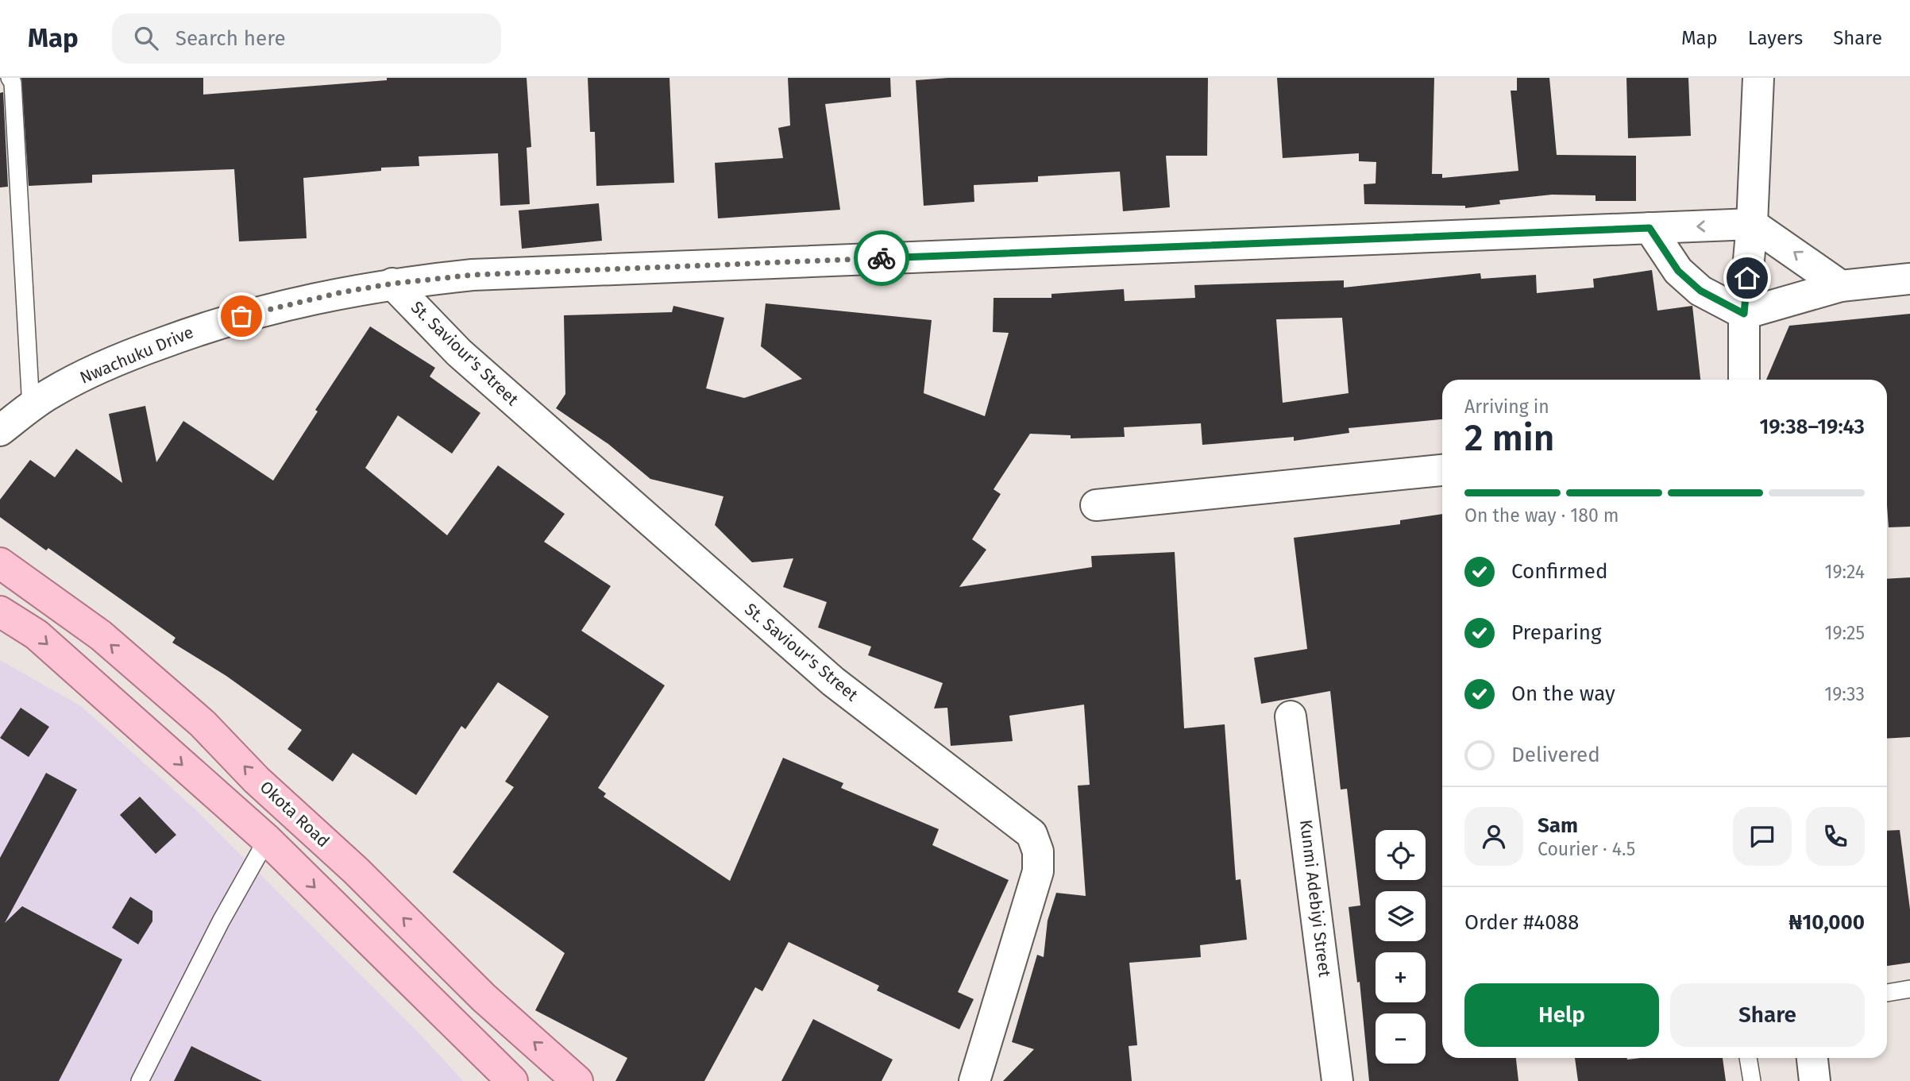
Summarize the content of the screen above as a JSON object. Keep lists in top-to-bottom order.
{
  "streets": {
    "main road": ["Okota Road"],
    "street": ["St. Saviour's Street", "Nwachuku Drive", "Kunmi Adebiyi Street"]
  },
  "crossings": [
    ["St. Saviour's Street", "Nwachuku Drive"]
  ],
  "page": {
    "header": "Map",
    "search": "Search here",
    "nav": ["Map", "Layers", "Share"],
    "heading": ["2 min", "Arriving in", "19:38–19:43"],
    "panel": [
      "Sam",
      "Courier · 4.5",
      "Order #4088",
      "₦10,000"
    ],
    "bar": "On the way · 180 m",
    "list": [
      ["Confirmed", "19:24"],
      ["Preparing", "19:25"],
      ["On the way", "19:33"],
      "Delivered"
    ],
    "map_buttons": ["+", "−"],
    "buttons": ["Help", "Share"]
  }
}
